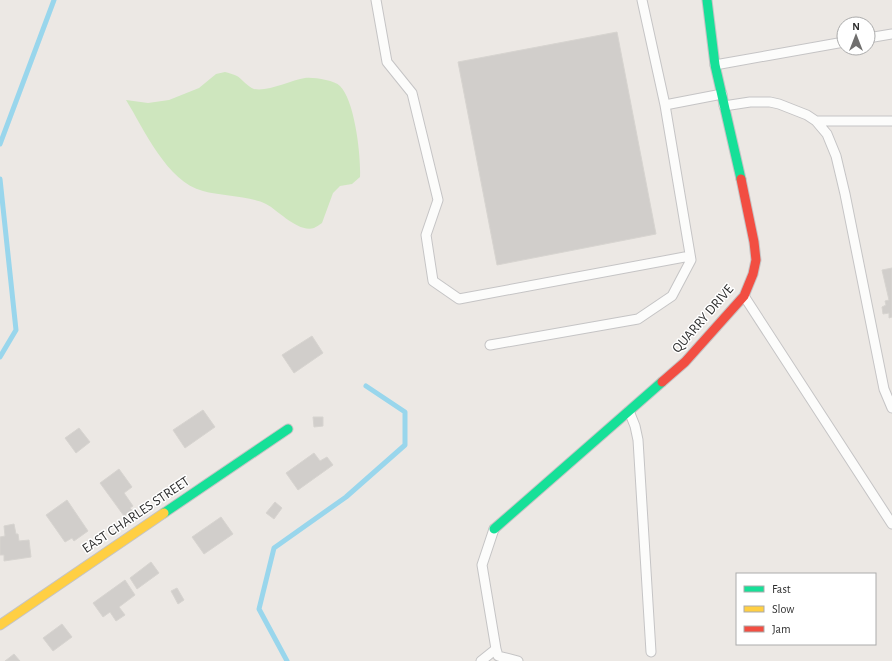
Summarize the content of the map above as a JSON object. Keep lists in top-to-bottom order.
{
  "streets": {
    "street": ["QUARRY DRIVE", "EAST CHARLES STREET"]
  },
  "legend": ["Fast", "Slow", "Jam"],
  "north": "top"
}
